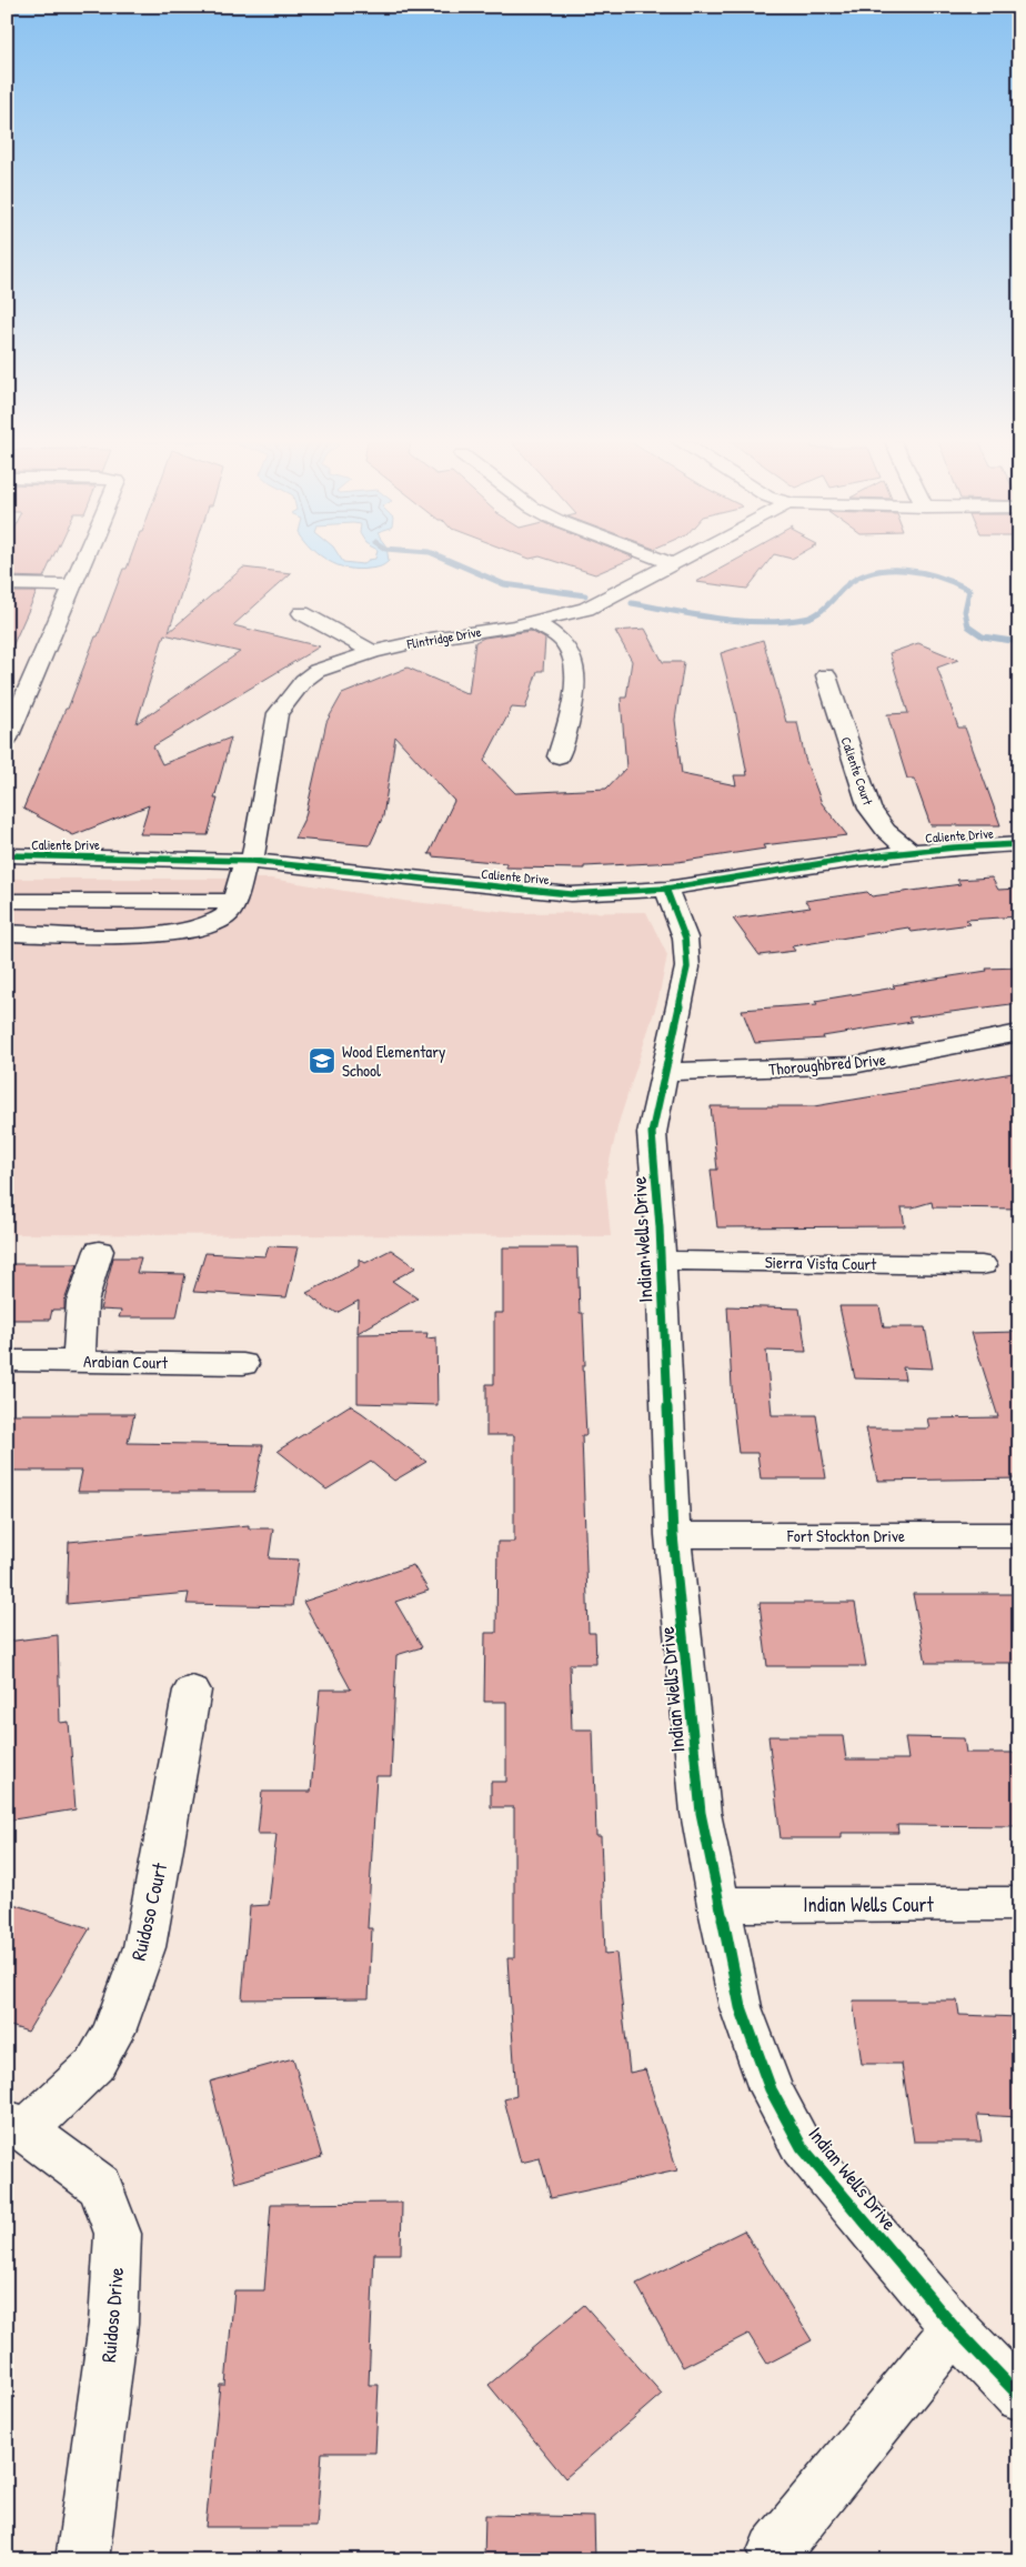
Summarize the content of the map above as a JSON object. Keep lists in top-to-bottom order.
{
  "streets": {
    "street": [
      "Flintridge Drive",
      "Caliente Court",
      "Caliente Drive",
      "Thoroughbred Drive",
      "Indian Wells Drive",
      "Sierra Vista Court",
      "Arabian Court",
      "Fort Stockton Drive",
      "Indian Wells Court",
      "Ruidoso Court",
      "Ruidoso Drive"
    ]
  },
  "crossings": [
    ["Flintridge Drive", "Caliente Drive"],
    ["Caliente Court", "Caliente Drive"],
    ["Caliente Drive", "Indian Wells Drive"],
    ["Thoroughbred Drive", "Indian Wells Drive"],
    ["Indian Wells Drive", "Sierra Vista Court"],
    ["Indian Wells Drive", "Fort Stockton Drive"],
    ["Indian Wells Drive", "Indian Wells Court"],
    ["Ruidoso Court", "Ruidoso Drive"]
  ],
  "places": {
    "school or university": ["Wood Elementary School"]
  }
}
